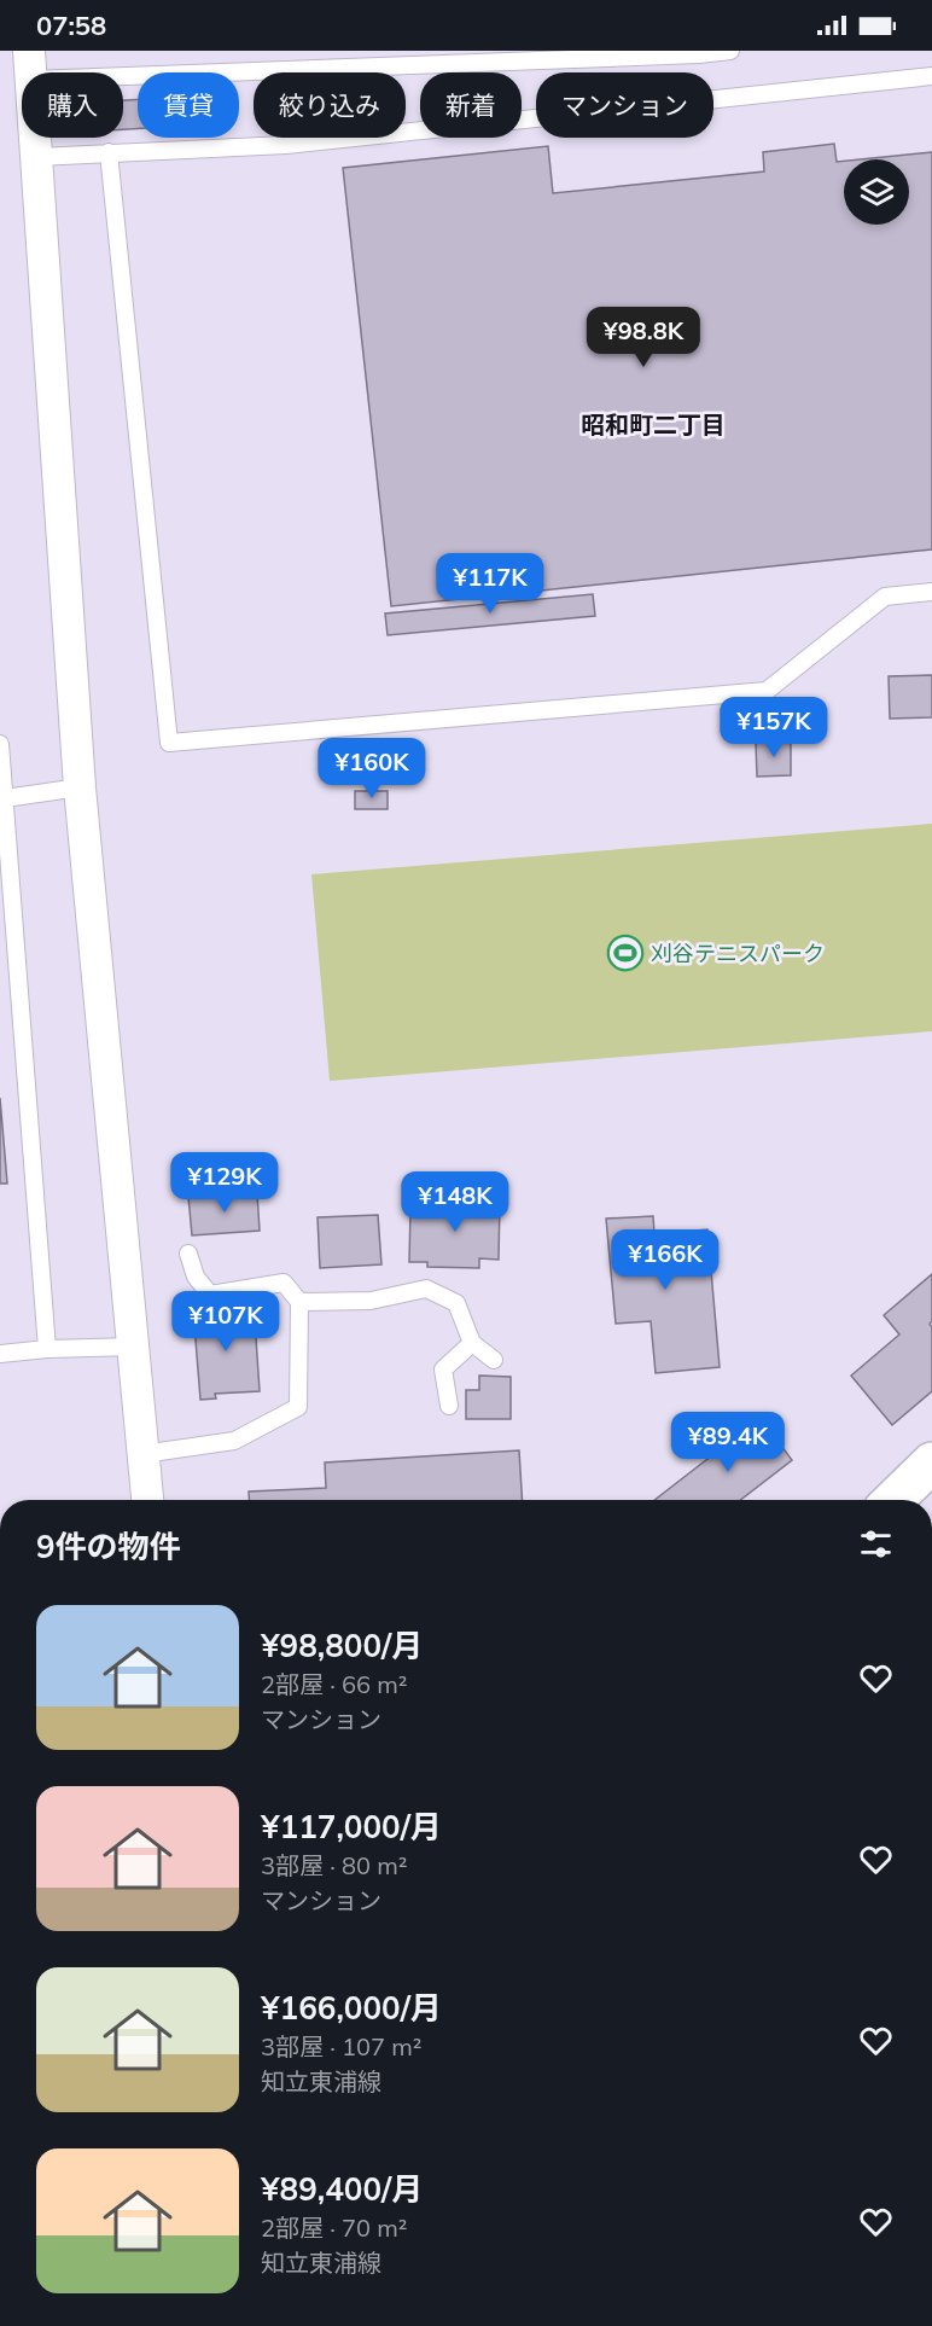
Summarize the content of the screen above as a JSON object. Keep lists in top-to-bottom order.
{
  "districts": ["昭和町二丁目"],
  "places": {
    "sports": ["刈谷テニスパーク"]
  },
  "page": {
    "status": "07:58",
    "chip": [
      "購入",
      "賃貸",
      "絞り込み",
      "新着",
      "マンション"
    ],
    "price": [
      "¥98.8K",
      "¥117K",
      "¥157K",
      "¥160K",
      "¥129K",
      "¥148K",
      "¥166K",
      "¥107K",
      "¥89.4K"
    ],
    "heading": "9件の物件",
    "list": [
      {
        "name": "¥98,800/月",
        "note": "2部屋 · 66 m² · マンション"
      },
      {
        "name": "¥117,000/月",
        "note": "3部屋 · 80 m² · マンション"
      },
      {
        "name": "¥166,000/月",
        "note": "3部屋 · 107 m² · 知立東浦線"
      },
      {
        "name": "¥89,400/月",
        "note": "2部屋 · 70 m² · 知立東浦線"
      }
    ]
  }
}
